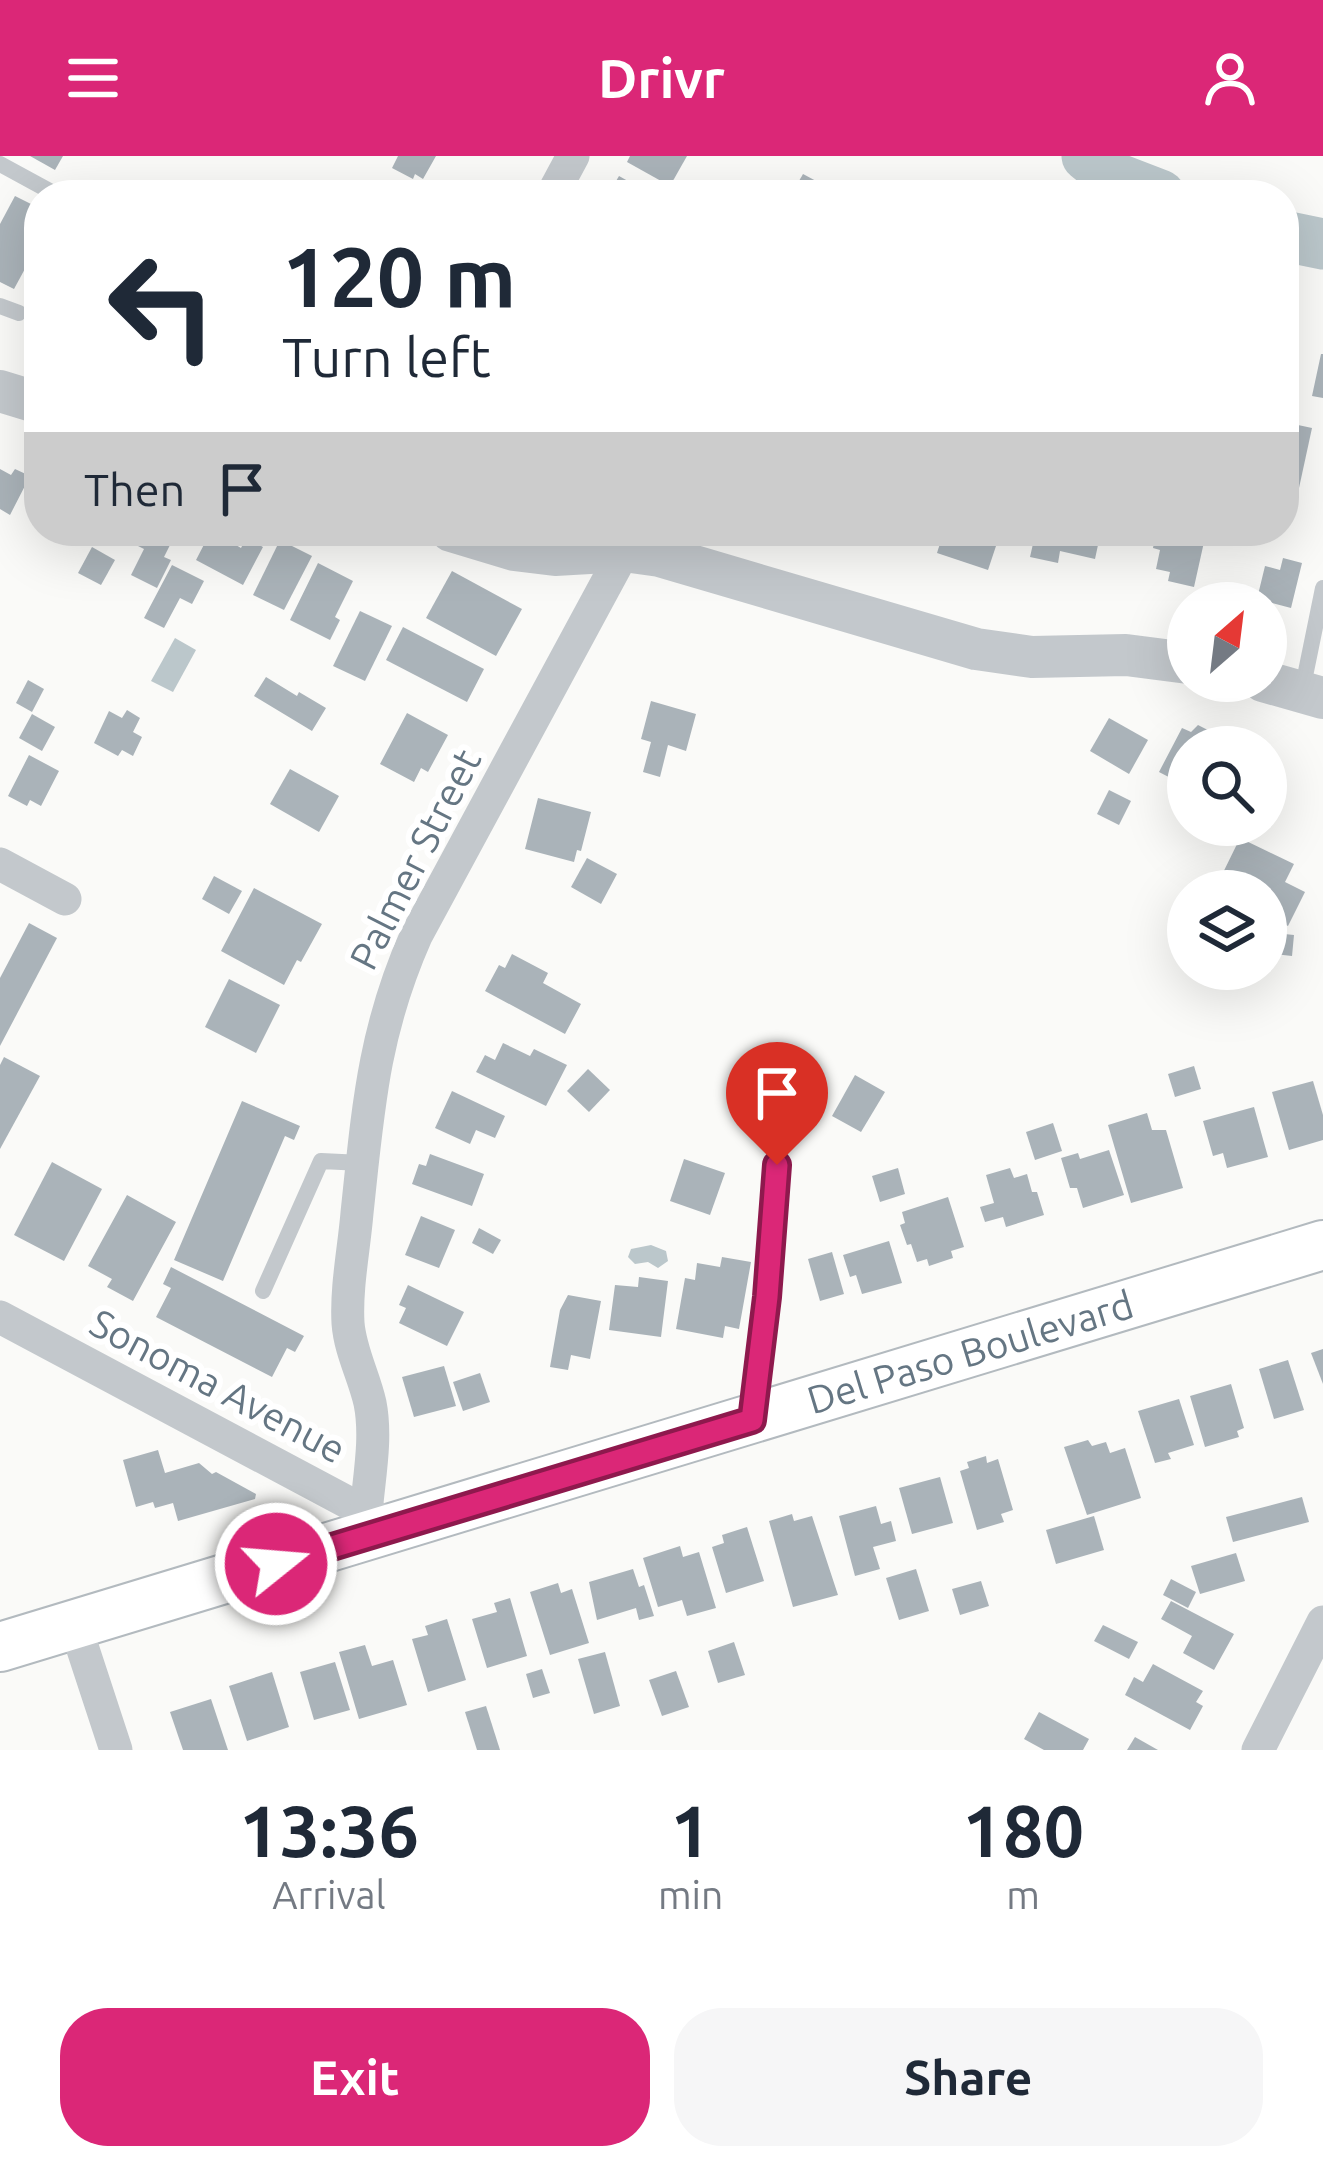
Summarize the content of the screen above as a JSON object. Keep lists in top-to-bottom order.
{
  "streets": {
    "main road": ["Del Paso Boulevard"],
    "street": ["Palmer Street", "Sonoma Avenue"]
  },
  "crossings": [
    ["Palmer Street", "Del Paso Boulevard"],
    ["Palmer Street", "Sonoma Avenue"],
    ["Del Paso Boulevard", "Sonoma Avenue"]
  ],
  "north": "top right",
  "page": {
    "header": "Drivr",
    "turn": ["120 m", "Turn left"],
    "then": "Then",
    "eta": [
      "13:36",
      "Arrival",
      "1",
      "min",
      "180",
      "m"
    ],
    "buttons": ["Exit", "Share"]
  }
}
